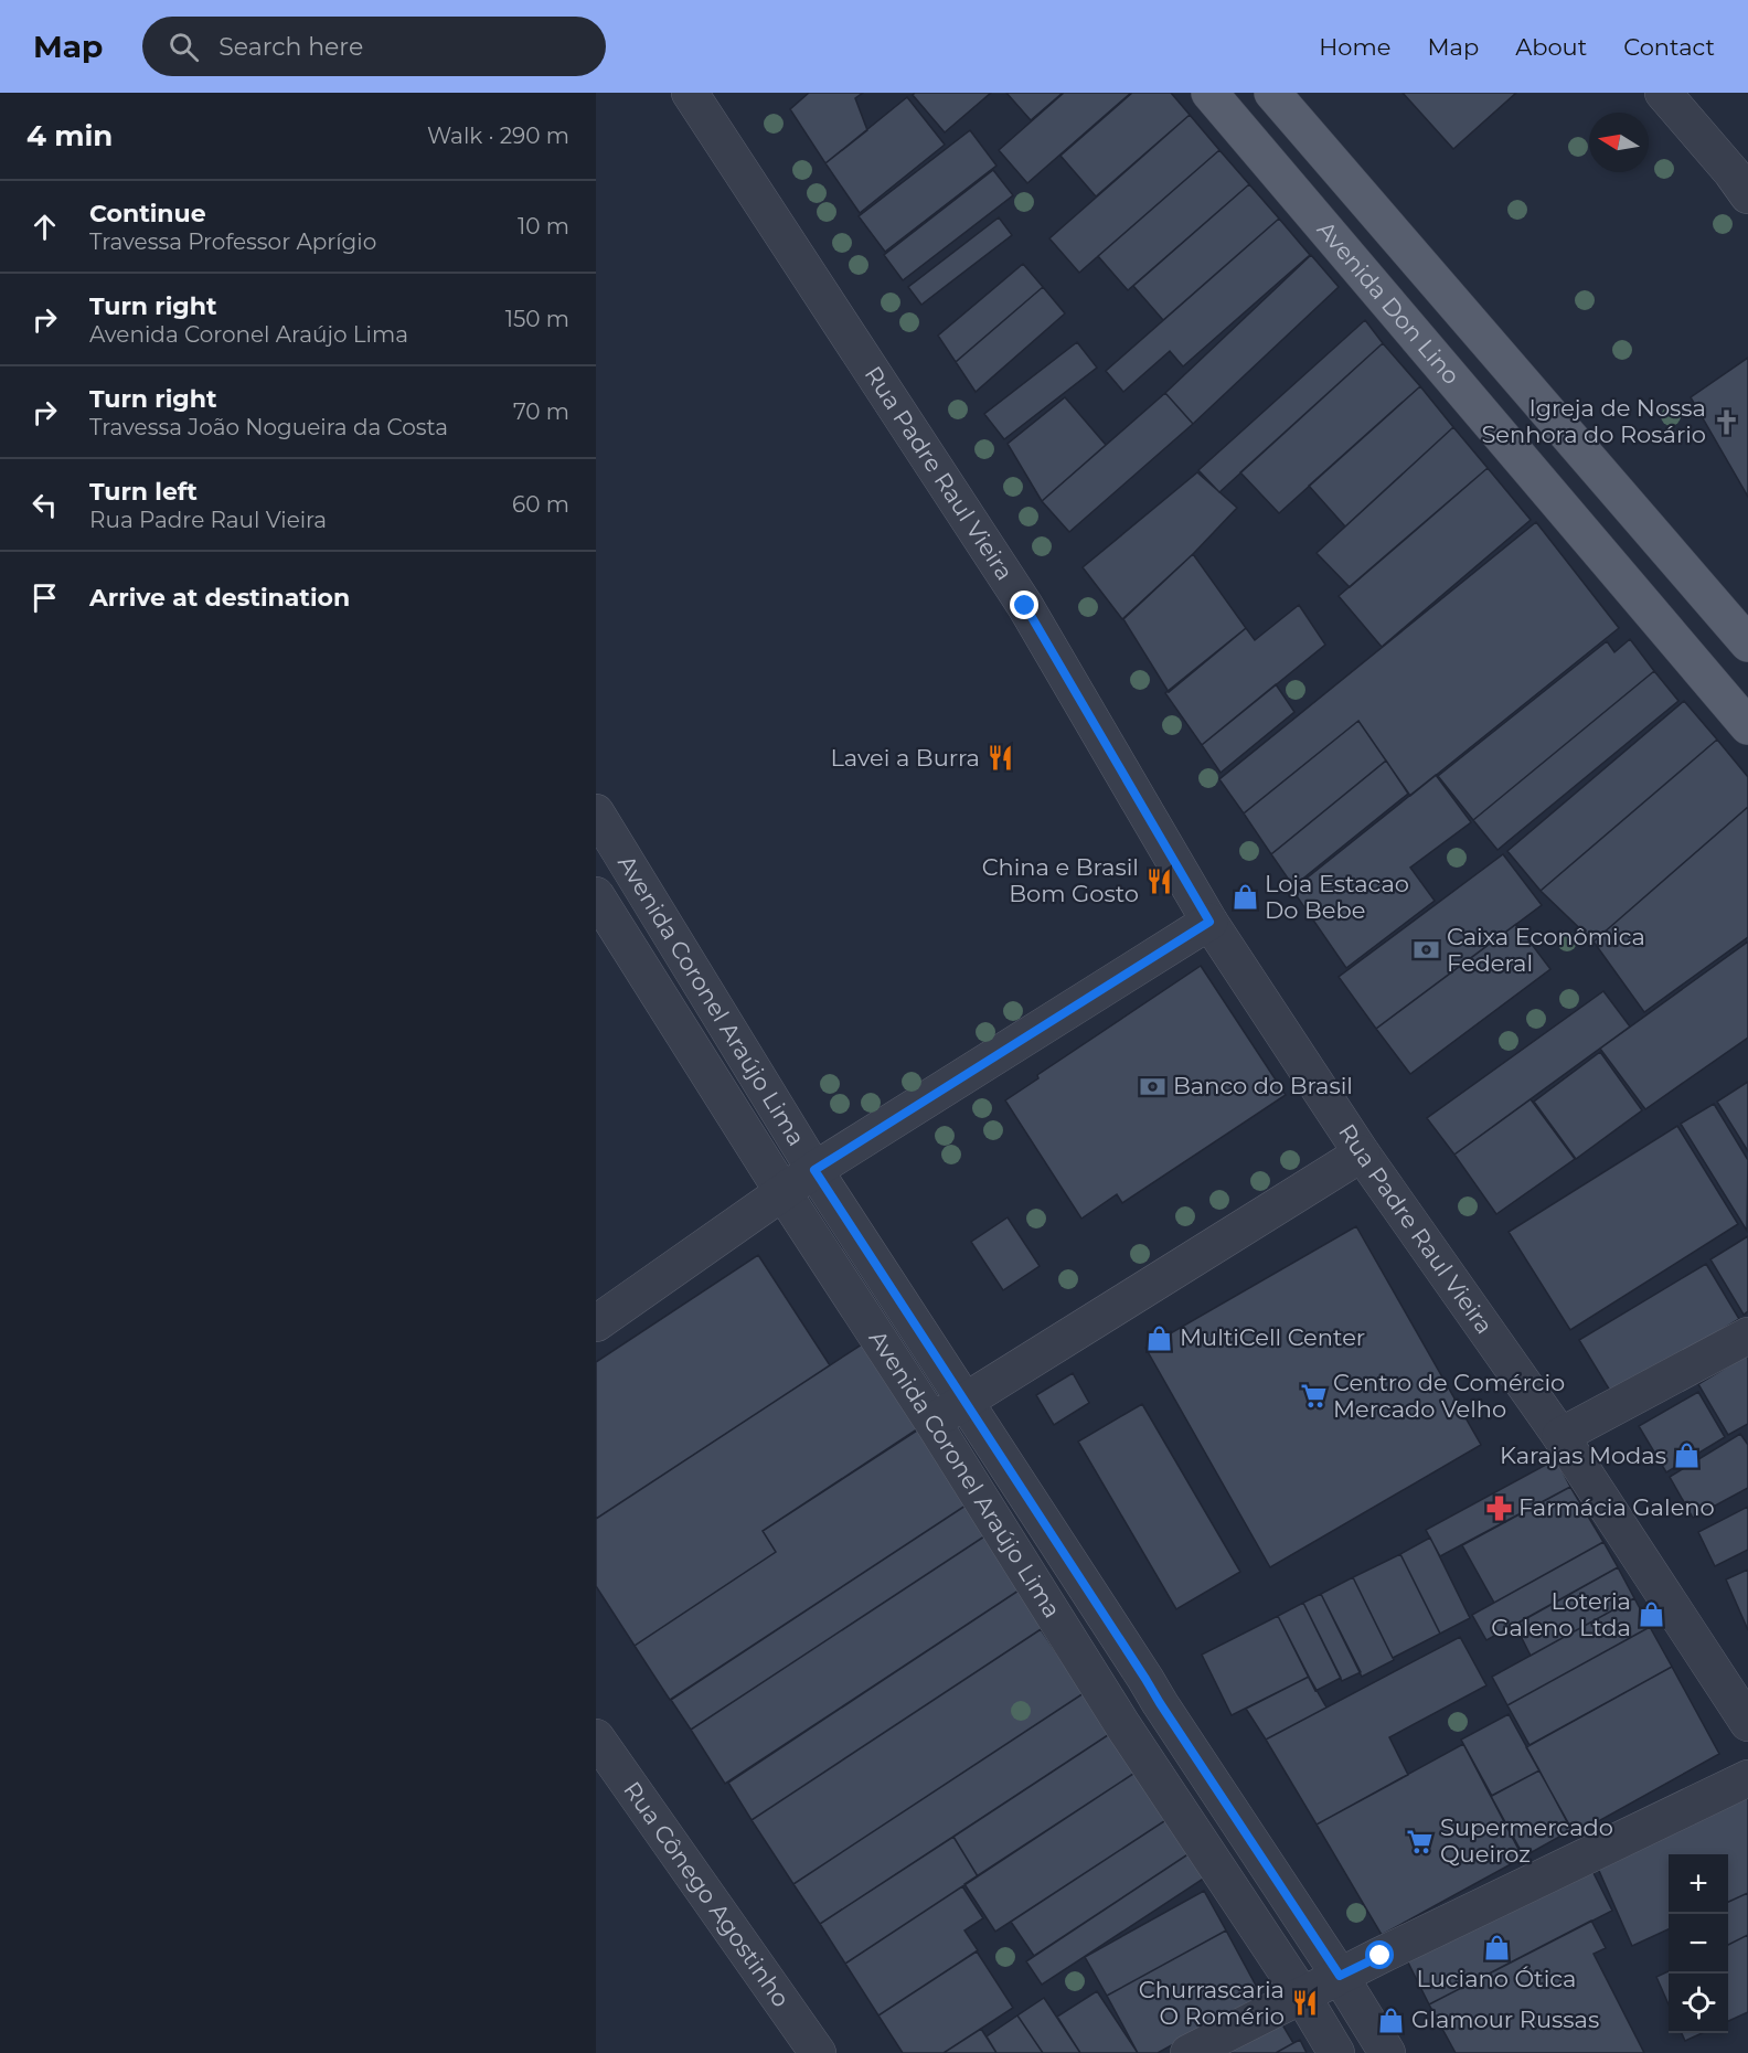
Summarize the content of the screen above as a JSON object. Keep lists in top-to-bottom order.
{
  "streets": {
    "main road": ["Avenida Don Lino"],
    "street": ["Rua Padre Raul Vieira", "Avenida Coronel Araújo Lima", "Rua Cônego Agostinho"]
  },
  "places": {
    "church": ["Igreja de Nossa Senhora do Rosário"],
    "restaurant": ["Lavei a Burra", "China e Brasil Bom Gosto", "Churrascaria O Romério"],
    "shop": [
      "Loja Estacao Do Bebe",
      "MultiCell Center",
      "Karajas Modas",
      "Loteria Galeno Ltda",
      "Luciano Ótica",
      "Glamour Russas"
    ],
    "bank": ["Caixa Econômica Federal", "Banco do Brasil"],
    "supermarket": ["Centro de Comércio Mercado Velho", "Supermercado Queiroz"],
    "pharmacy": ["Farmácia Galeno"]
  },
  "north": "left",
  "page": {
    "header": "Map",
    "search": "Search here",
    "nav": [
      "Home",
      "Map",
      "About",
      "Contact"
    ],
    "heading": ["4 min", "Walk · 290 m"],
    "list": [
      ["Continue", "Travessa Professor Aprígio", "10 m"],
      ["Turn right", "Avenida Coronel Araújo Lima", "150 m"],
      ["Turn right", "Travessa João Nogueira da Costa", "70 m"],
      ["Turn left", "Rua Padre Raul Vieira", "60 m"],
      "Arrive at destination"
    ],
    "map_buttons": ["+", "−"]
  }
}
